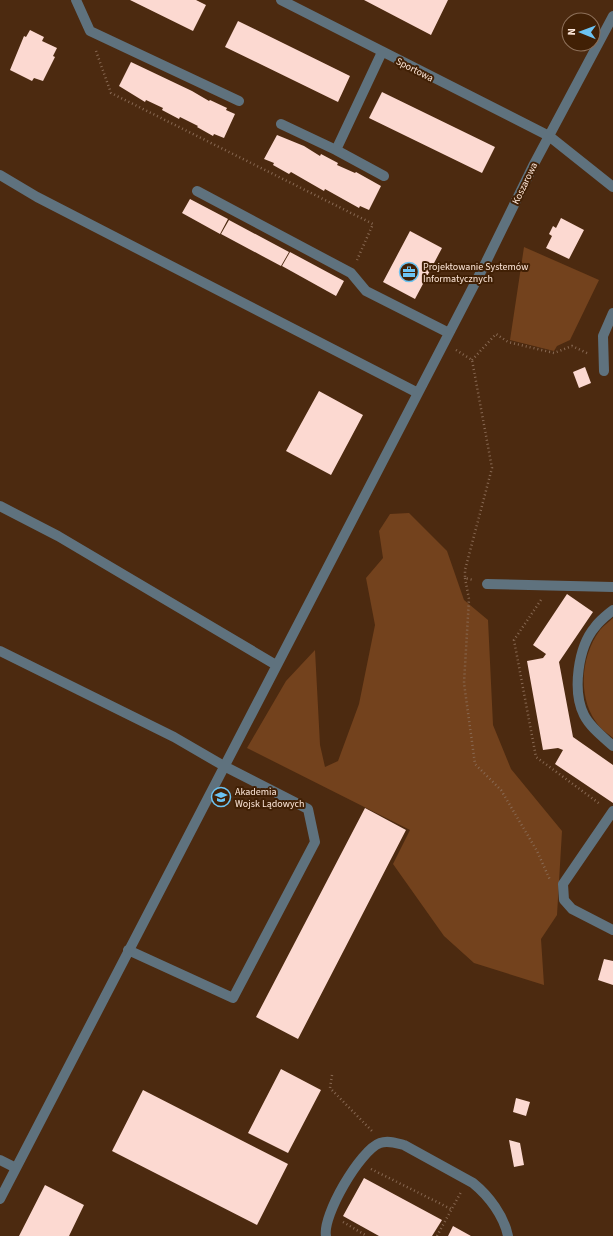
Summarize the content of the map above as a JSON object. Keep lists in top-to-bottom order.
{
  "streets": {
    "street": ["Sportowa", "Koszarowa"]
  },
  "crossings": [
    ["Sportowa", "Koszarowa"]
  ],
  "places": {
    "office": ["Projektowanie Systemów Informatycznych"],
    "school or university": ["Akademia Wojsk Lądowych"]
  },
  "north": "left"
}
